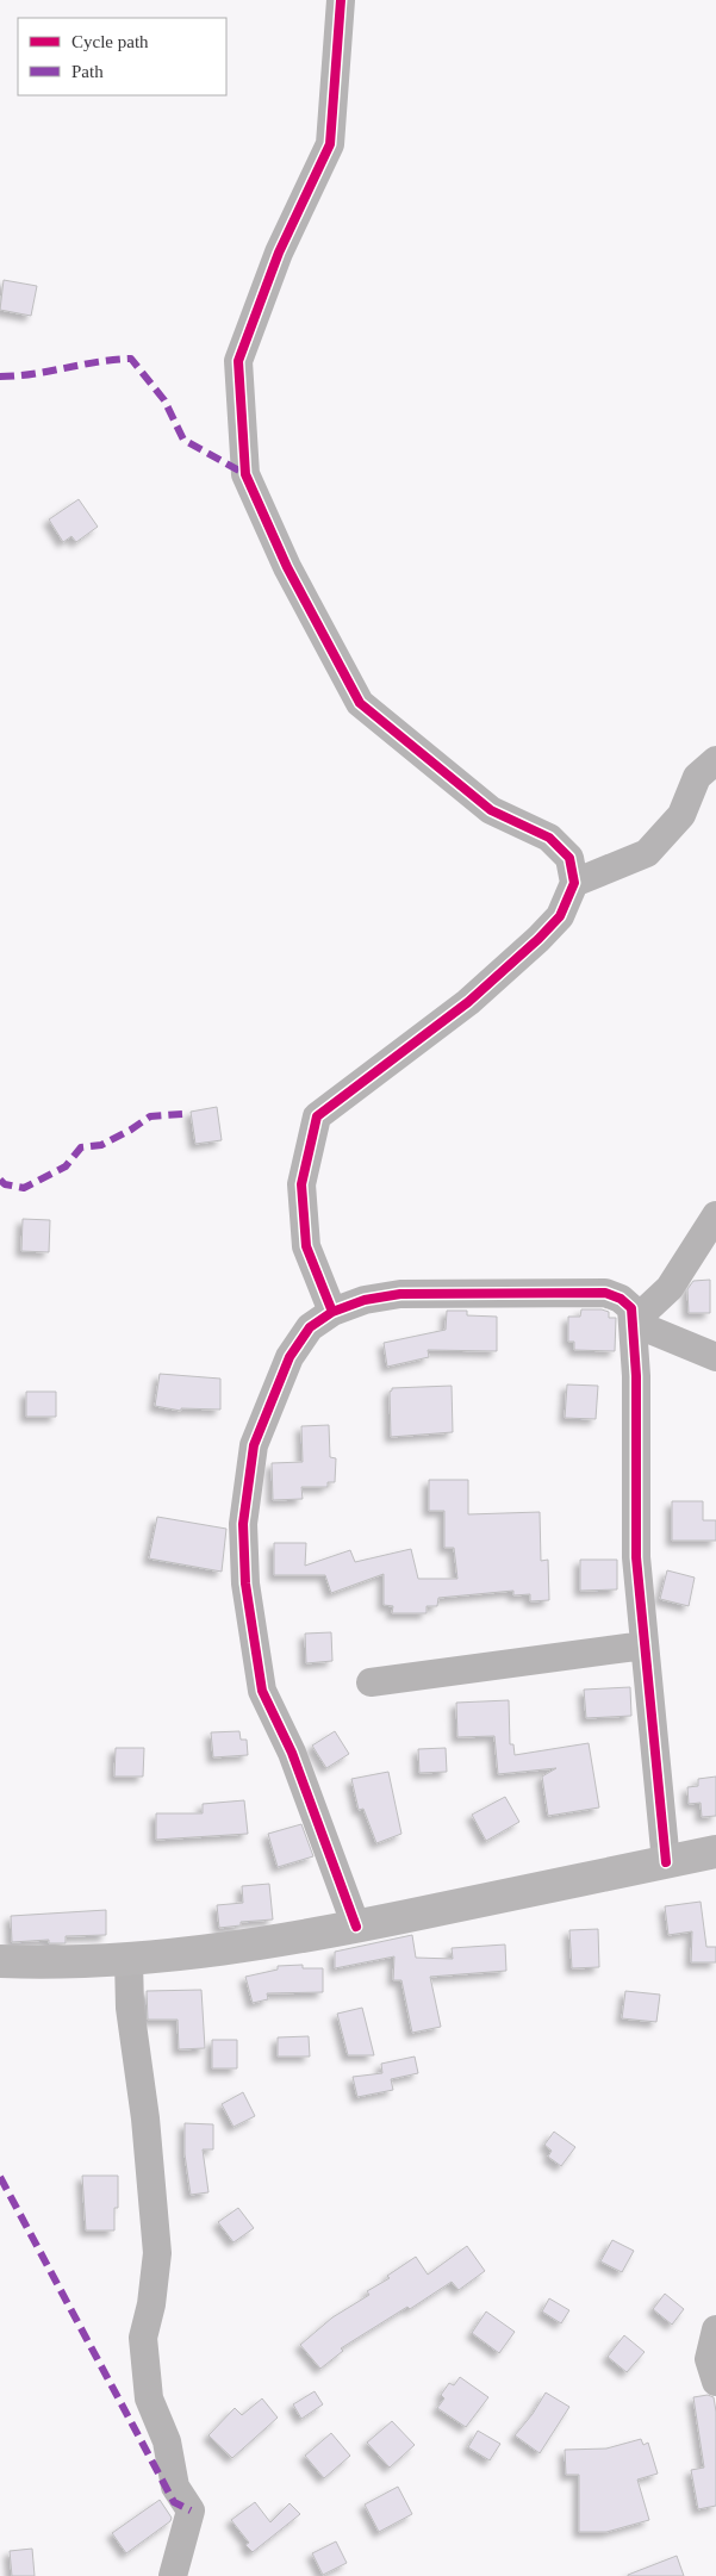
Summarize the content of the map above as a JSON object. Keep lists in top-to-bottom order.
{
  "legend": ["Cycle path", "Path"]
}
